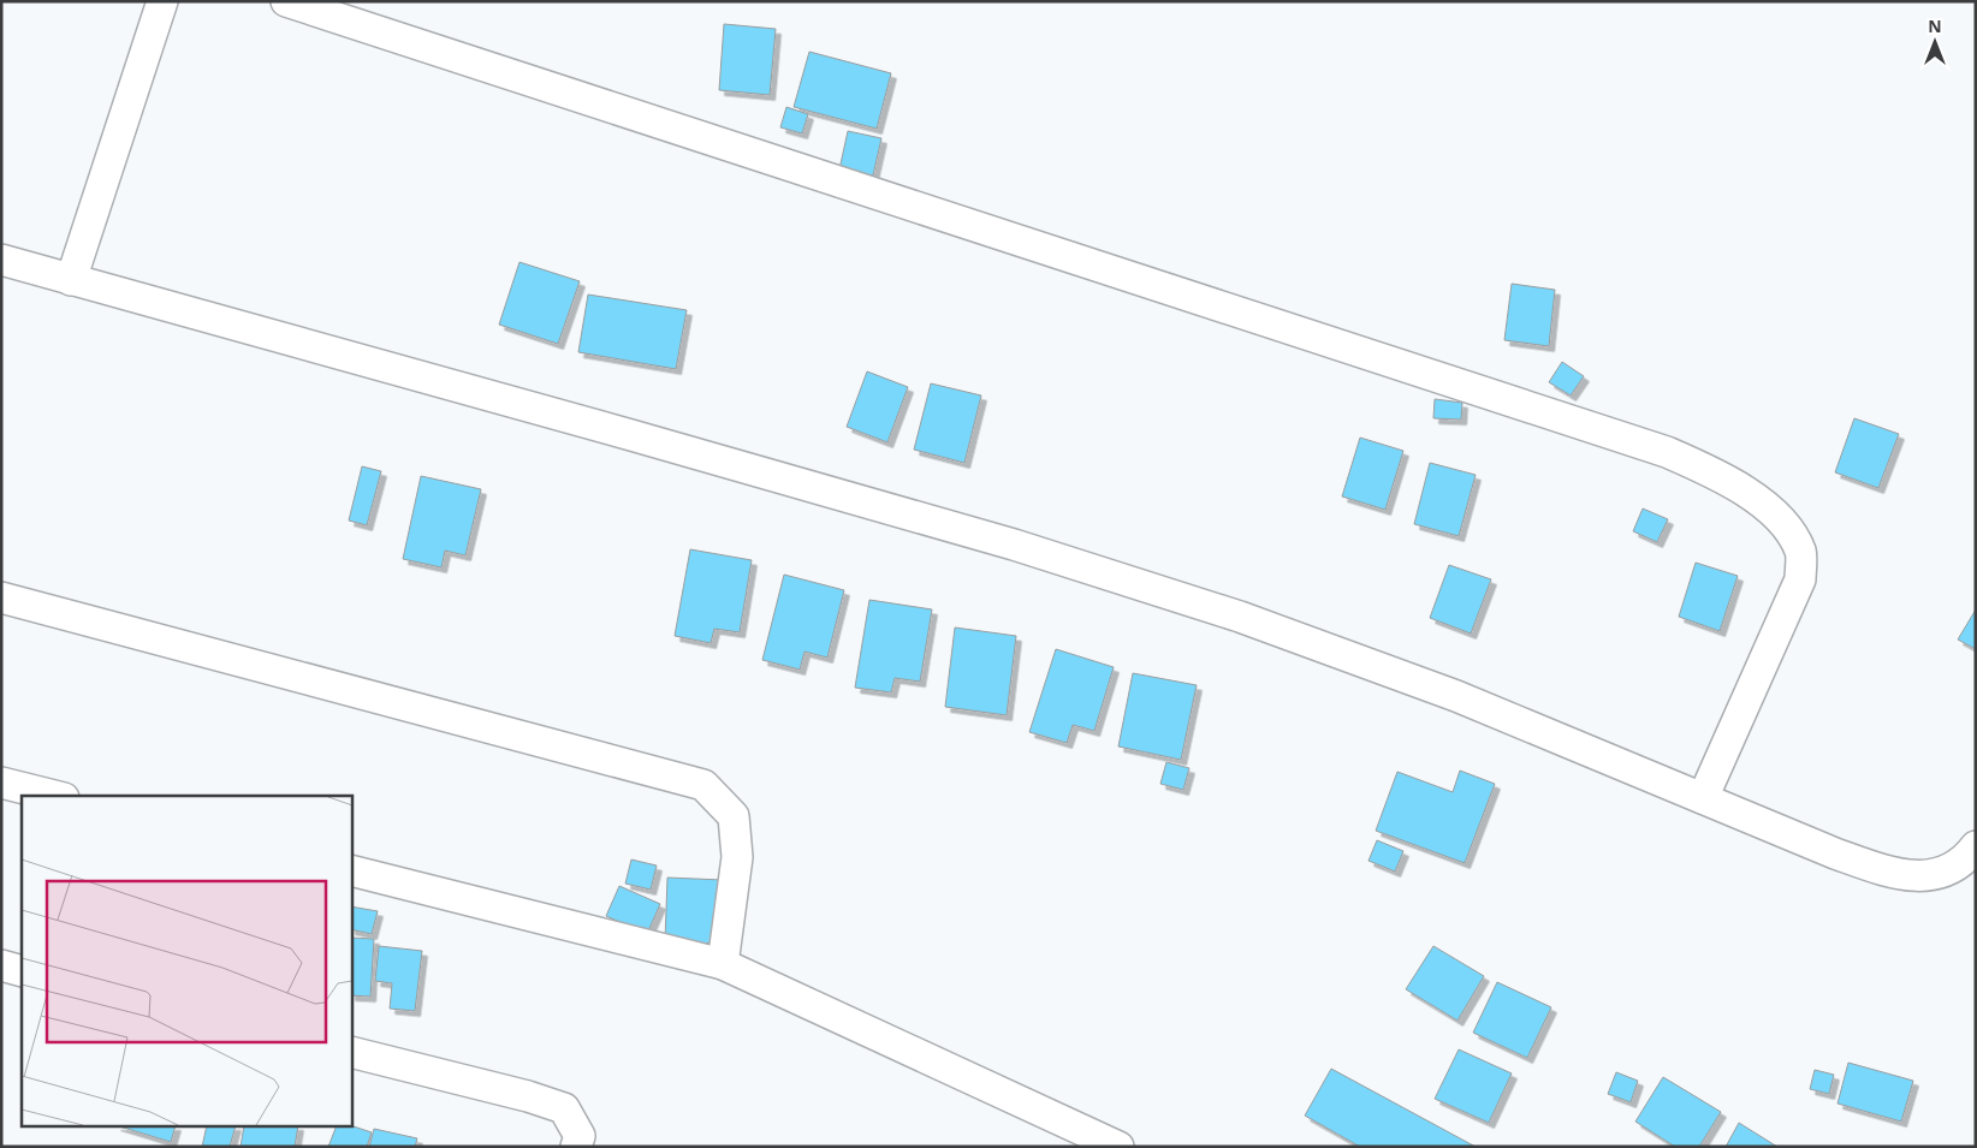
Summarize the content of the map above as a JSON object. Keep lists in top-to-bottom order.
{
  "north": "top"
}
